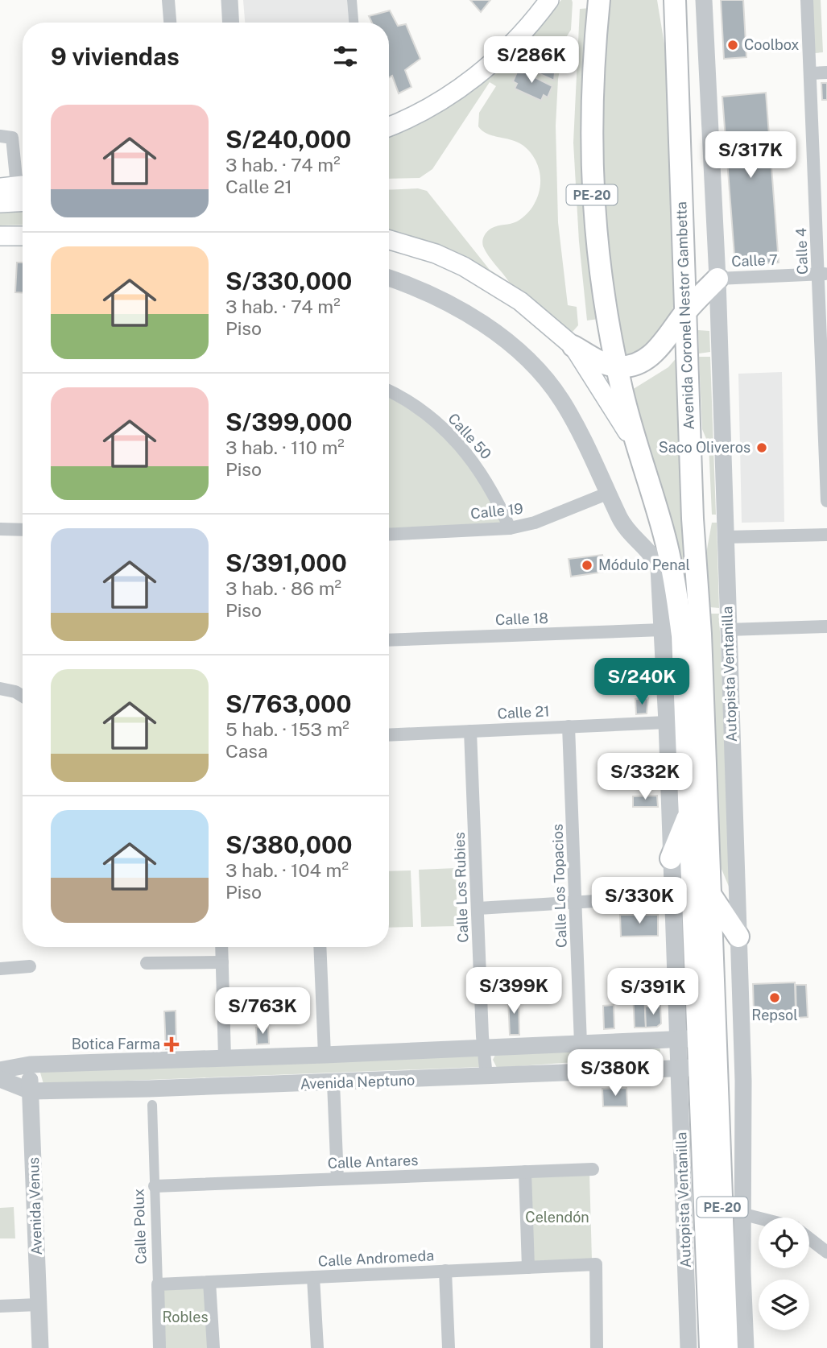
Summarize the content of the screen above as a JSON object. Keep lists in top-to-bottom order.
{
  "streets": {
    "highway": ["PE-20", "Avenida Coronel Nestor Gambetta", "Autopista Ventanilla"],
    "street": [
      "Calle 4",
      "Calle 7",
      "Calle 50",
      "Calle 19",
      "Calle 18",
      "Calle 21",
      "Calle Los Topacios",
      "Calle Los Rubies",
      "Avenida Neptuno",
      "Calle Antares",
      "Avenida Venus",
      "Calle Polux",
      "Calle Andromeda"
    ]
  },
  "crossings": [
    ["PE-20", "Avenida Coronel Nestor Gambetta"],
    ["PE-20", "Autopista Ventanilla"],
    ["PE-20", "Avenida Neptuno"],
    ["Calle 4", "Calle 7"],
    ["Calle 7", "Autopista Ventanilla"],
    ["Avenida Coronel Nestor Gambetta", "Autopista Ventanilla"],
    ["Avenida Coronel Nestor Gambetta", "Avenida Neptuno"],
    ["Calle 50", "Calle 19"],
    ["Calle 19", "Autopista Ventanilla"],
    ["Calle 18", "Autopista Ventanilla"],
    ["Autopista Ventanilla", "Calle 21"],
    ["Autopista Ventanilla", "Avenida Neptuno"],
    ["Calle 21", "Calle Los Topacios"],
    ["Calle 21", "Calle Los Rubies"],
    ["Calle Los Topacios", "Avenida Neptuno"],
    ["Calle Los Rubies", "Avenida Neptuno"],
    ["Avenida Neptuno", "Avenida Venus"],
    ["Calle Antares", "Calle Polux"],
    ["Calle Polux", "Calle Andromeda"]
  ],
  "parks": ["Celendón", "Robles"],
  "places": {
    "other": [
      "Coolbox",
      "Saco Oliveros",
      "Módulo Penal",
      "Repsol"
    ],
    "health": ["Botica Farma"]
  },
  "page": {
    "heading": "9 viviendas",
    "price": [
      "S/286K",
      "S/317K",
      "S/240K",
      "S/332K",
      "S/330K",
      "S/399K",
      "S/391K",
      "S/763K",
      "S/380K"
    ],
    "list": [
      {
        "name": "S/240,000",
        "note": "3 hab. · 74 m² · Calle 21"
      },
      {
        "name": "S/330,000",
        "note": "3 hab. · 74 m² · Piso"
      },
      {
        "name": "S/399,000",
        "note": "3 hab. · 110 m² · Piso"
      },
      {
        "name": "S/391,000",
        "note": "3 hab. · 86 m² · Piso"
      },
      {
        "name": "S/763,000",
        "note": "5 hab. · 153 m² · Casa"
      },
      {
        "name": "S/380,000",
        "note": "3 hab. · 104 m² · Piso"
      }
    ]
  }
}
